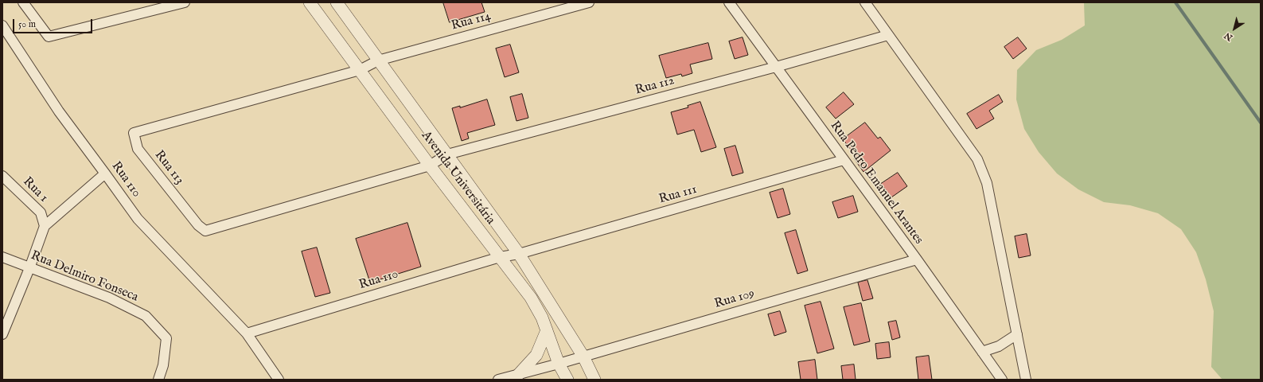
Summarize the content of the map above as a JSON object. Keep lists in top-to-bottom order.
{
  "streets": {
    "street": [
      "Rua 114",
      "Rua 112",
      "Rua 113",
      "Avenida Universitária",
      "Rua 110",
      "Rua Pedro Emanuel Arantes",
      "Rua 1",
      "Rua 111",
      "Rua Delmiro Fonseca",
      "Rua 109"
    ]
  },
  "crossings": [
    ["Rua 114", "Rua 113"],
    ["Rua 114", "Avenida Universitária"],
    ["Rua 112", "Rua 113"],
    ["Rua 112", "Avenida Universitária"],
    ["Rua 112", "Rua Pedro Emanuel Arantes"],
    ["Rua 113", "Avenida Universitária"],
    ["Avenida Universitária", "Rua 110"],
    ["Avenida Universitária", "Rua 111"],
    ["Avenida Universitária", "Rua 109"],
    ["Rua 110", "Rua 111"],
    ["Rua Pedro Emanuel Arantes", "Rua 111"],
    ["Rua Pedro Emanuel Arantes", "Rua 109"]
  ],
  "scale_bar": "50 m",
  "north": "bottom left"
}
